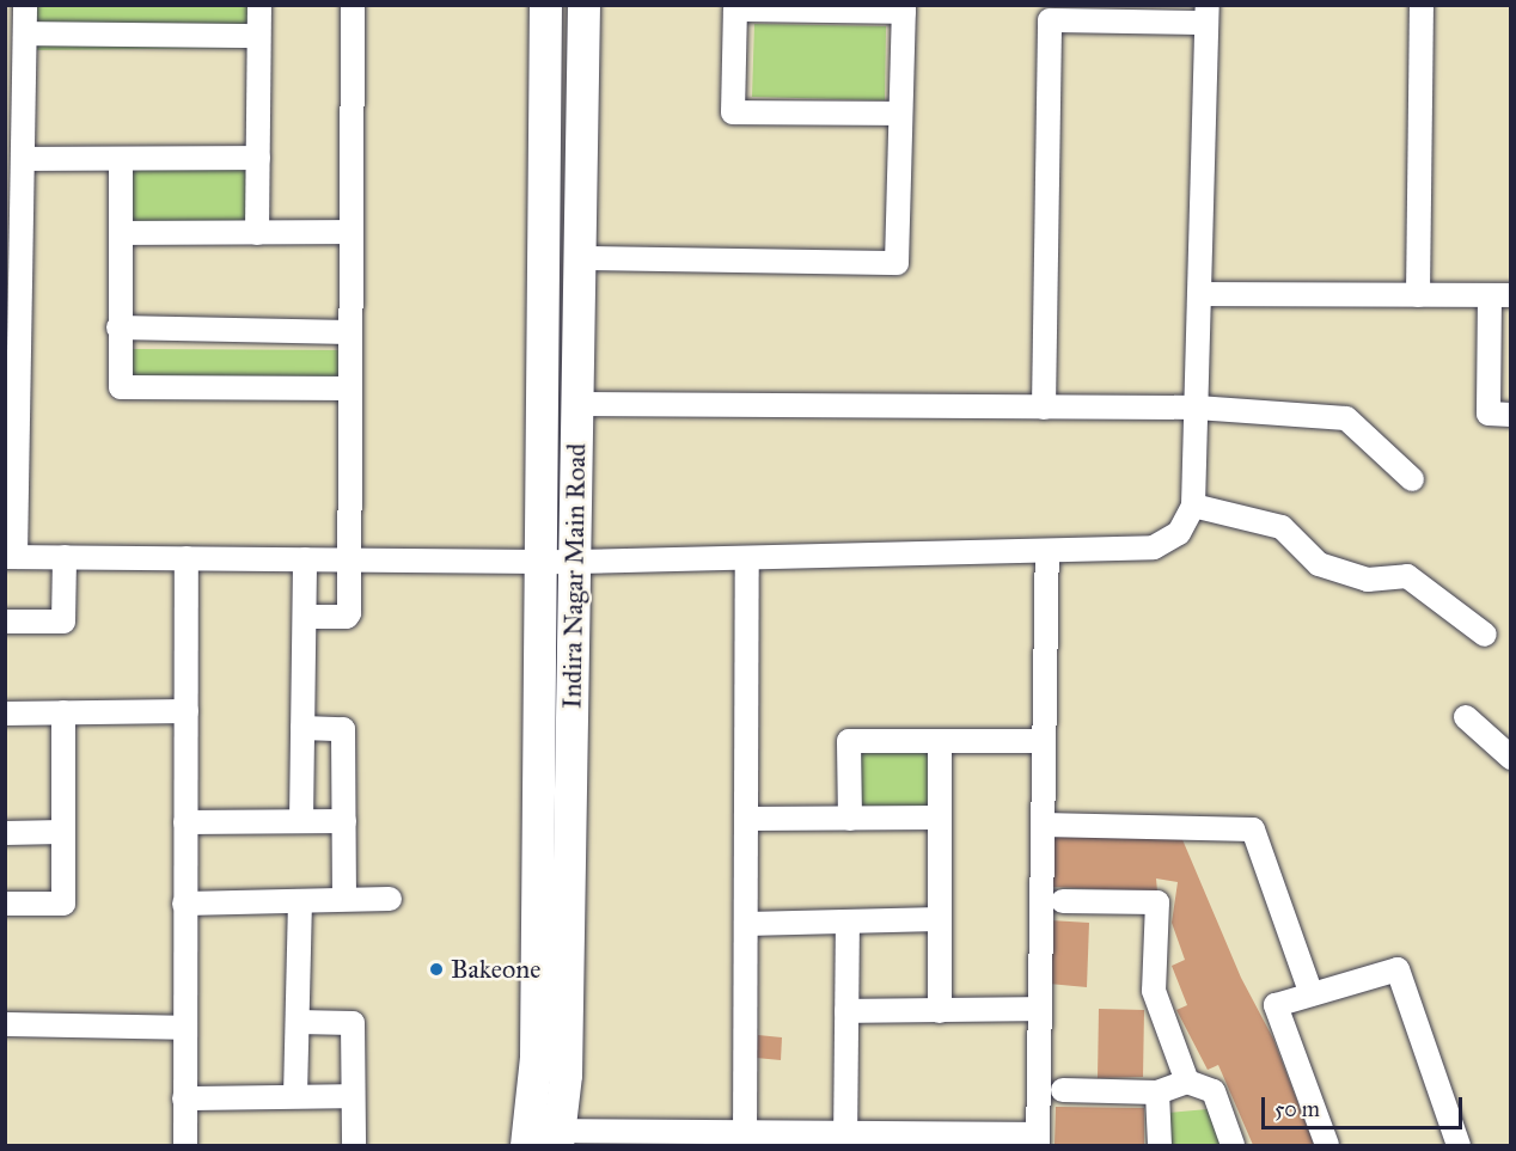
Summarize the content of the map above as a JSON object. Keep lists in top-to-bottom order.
{
  "streets": {
    "street": ["Indira Nagar Main Road"]
  },
  "places": ["Bakeone"],
  "scale_bar": "50 m"
}
